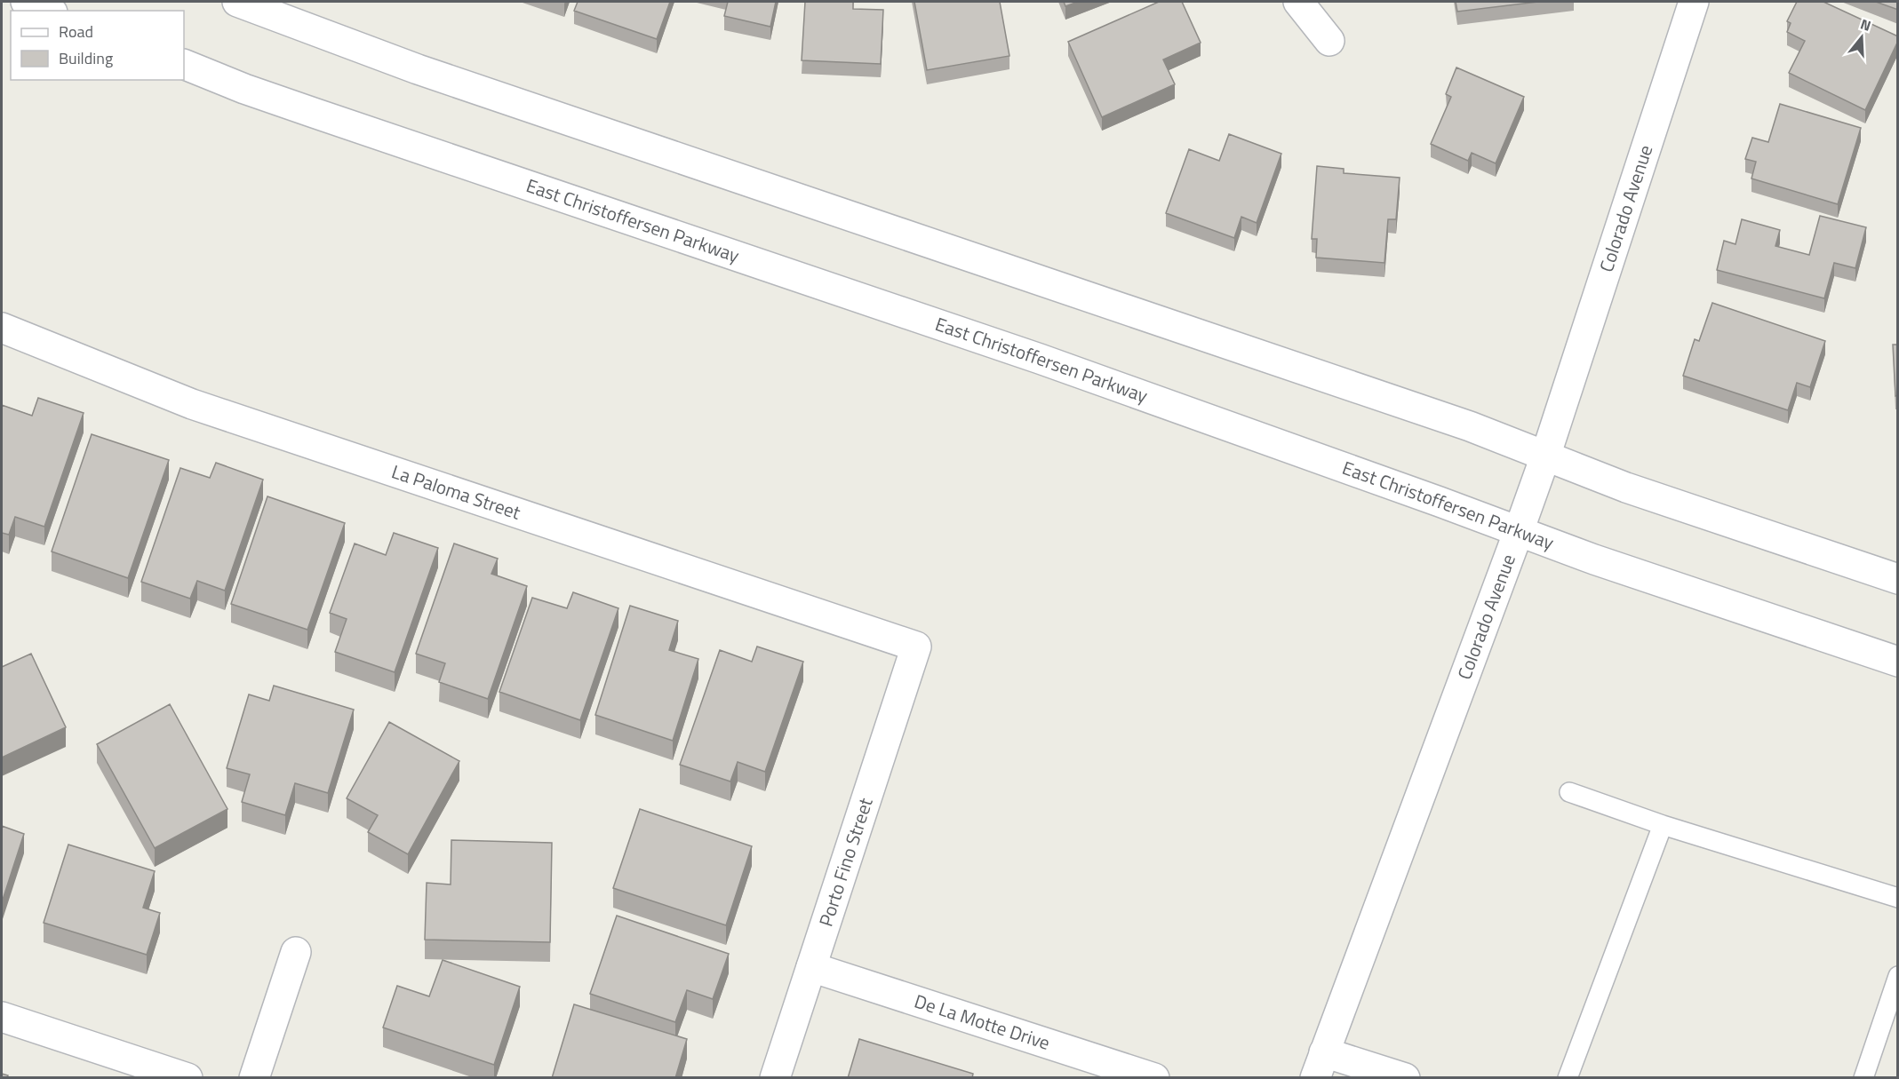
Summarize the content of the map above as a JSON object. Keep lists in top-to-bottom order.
{
  "streets": {
    "street": [
      "Colorado Avenue",
      "East Christoffersen Parkway",
      "La Paloma Street",
      "Porto Fino Street",
      "De La Motte Drive"
    ]
  },
  "crossings": [
    ["Colorado Avenue", "East Christoffersen Parkway"],
    ["La Paloma Street", "Porto Fino Street"],
    ["Porto Fino Street", "De La Motte Drive"]
  ],
  "legend": ["Road", "Building"],
  "north": "top"
}
